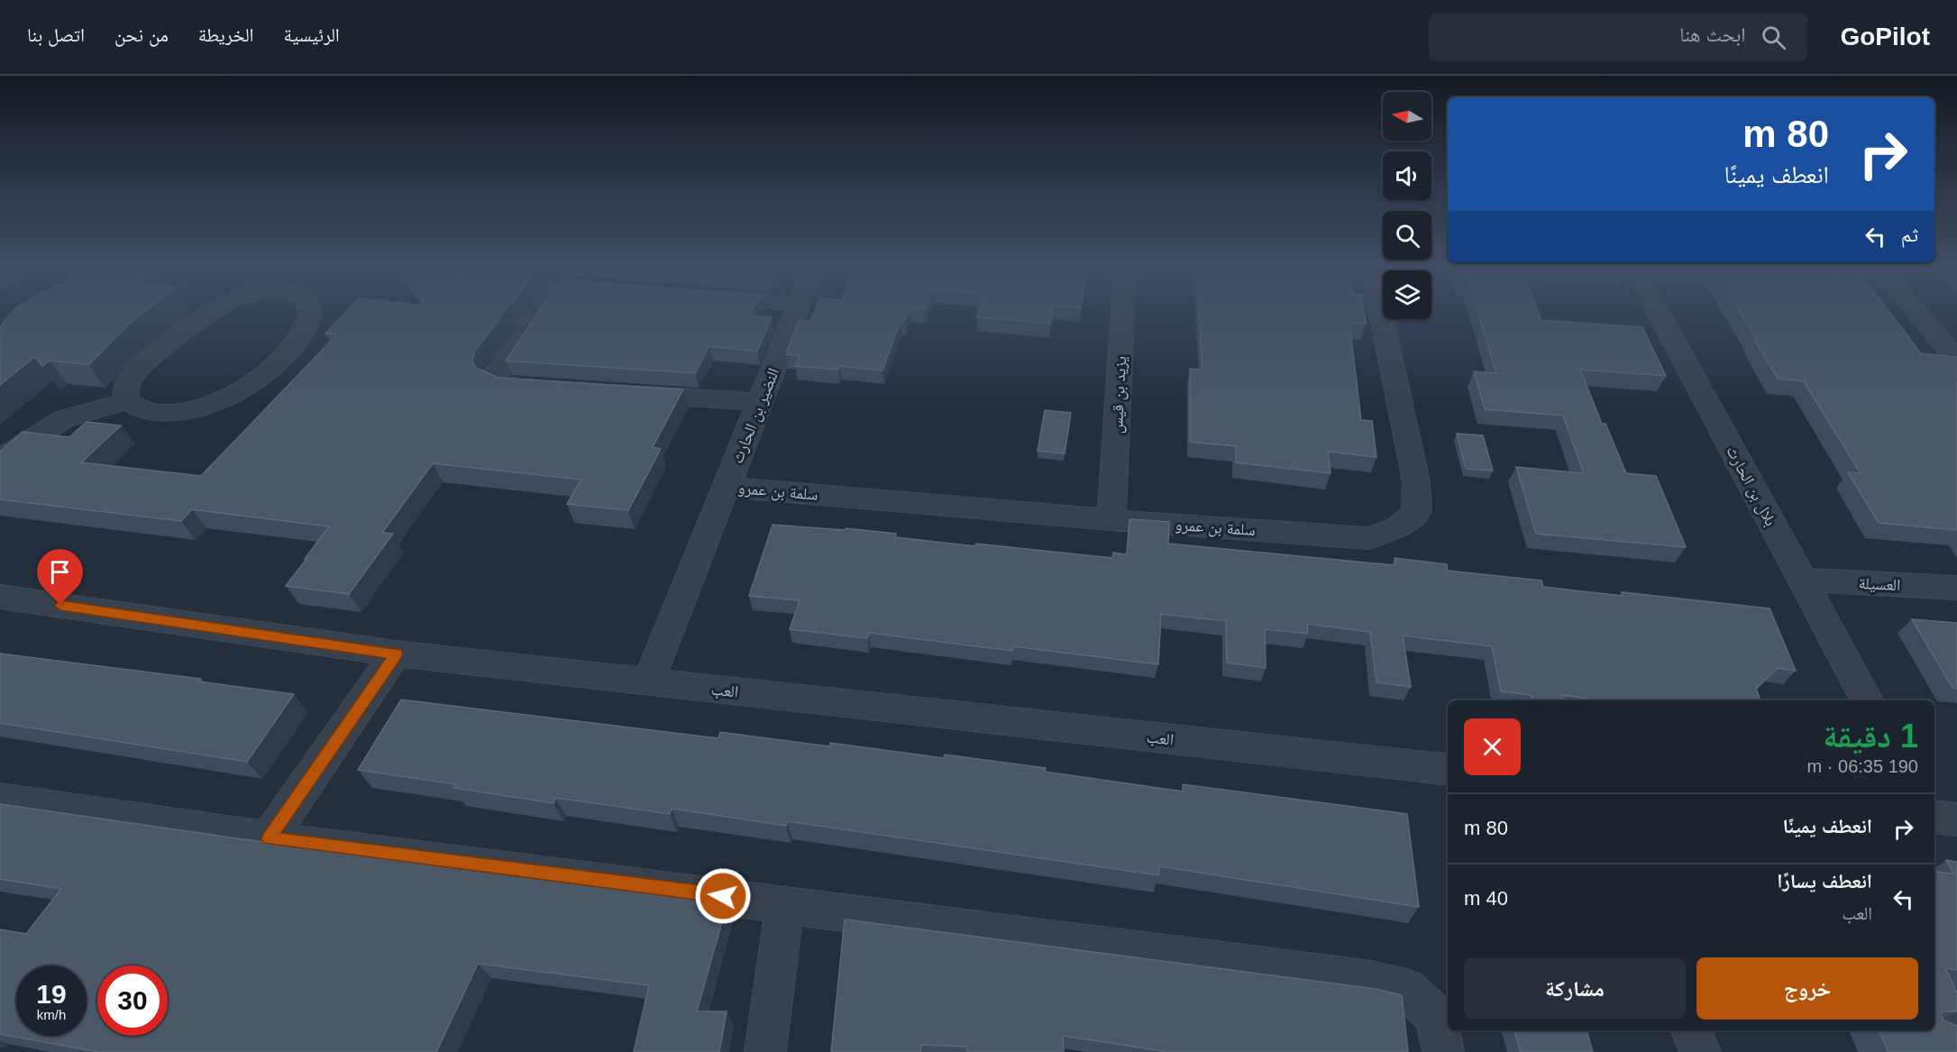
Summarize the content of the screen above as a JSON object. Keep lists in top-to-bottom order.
{
  "streets": {
    "street": [
      "يزيد بن قيس",
      "النضير بن الحارث",
      "بلال بن الحارث",
      "سلمة بن عمرو",
      "العسيلة",
      "العب"
    ]
  },
  "crossings": [
    ["يزيد بن قيس", "سلمة بن عمرو"],
    ["النضير بن الحارث", "سلمة بن عمرو"],
    ["النضير بن الحارث", "العب"],
    ["بلال بن الحارث", "العسيلة"]
  ],
  "north": "left",
  "page": {
    "header": "GoPilot",
    "search": "ابحث هنا",
    "nav": [
      "الرئيسية",
      "الخريطة",
      "من نحن",
      "اتصل بنا"
    ],
    "turn": ["80 m", "انعطف يمينًا"],
    "then": "ثم",
    "heading": ["1 دقيقة", "190 m · 06:35"],
    "list": [
      {
        "name": "انعطف يمينًا",
        "value": "80 m"
      },
      {
        "name": "انعطف يسارًا",
        "note": "العب",
        "value": "40 m"
      }
    ],
    "buttons": ["خروج", "مشاركة"],
    "speed": "19 km/h",
    "limit": "30"
  }
}
